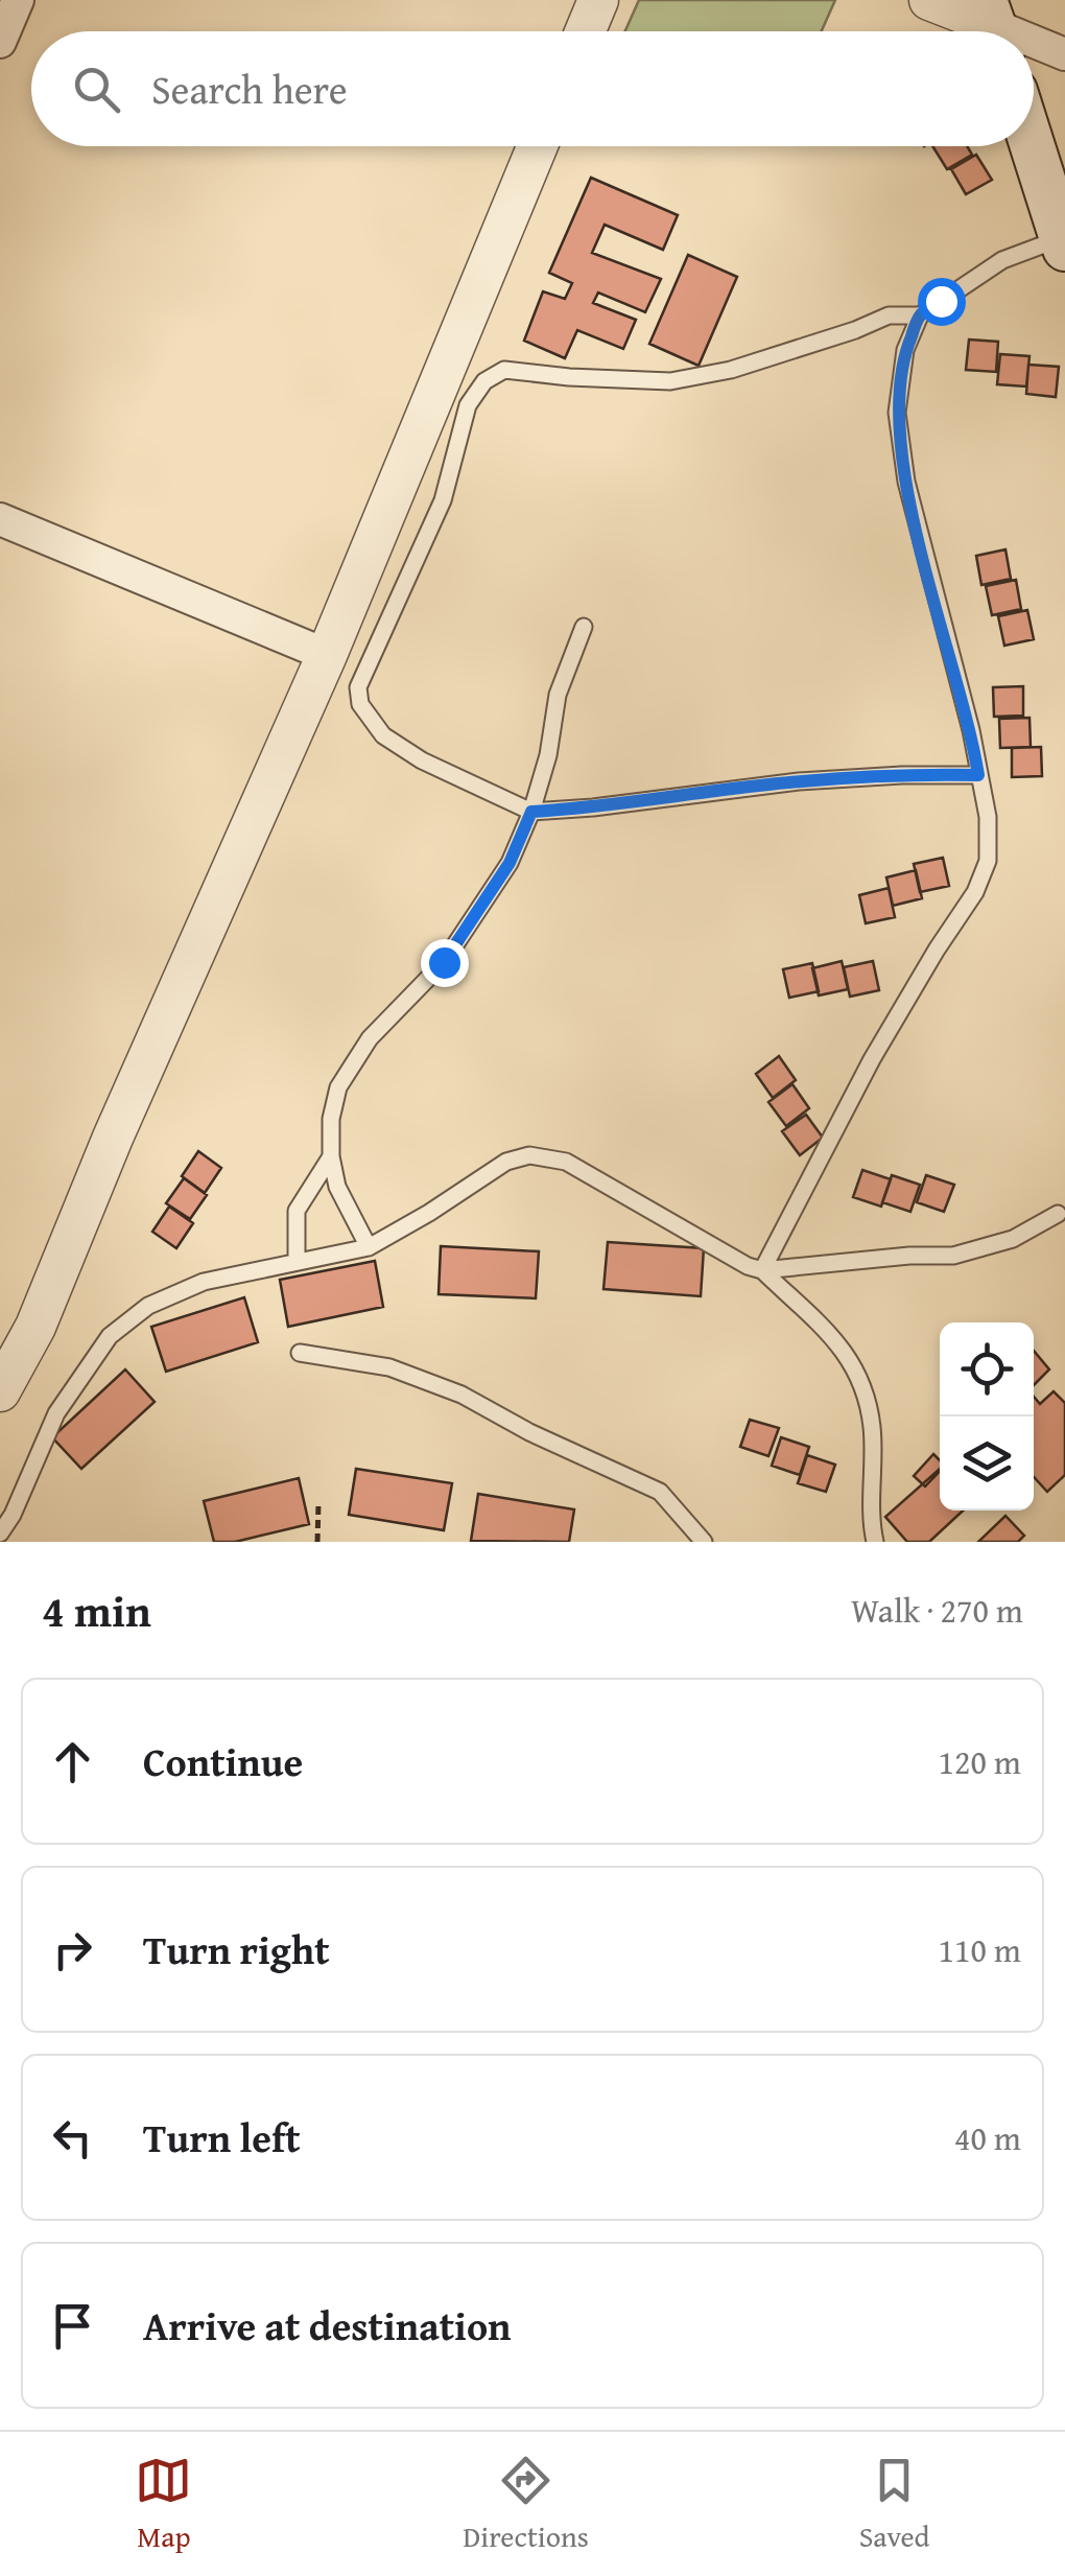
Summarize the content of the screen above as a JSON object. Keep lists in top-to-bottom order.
{
  "page": {
    "search": "Search here",
    "heading": ["4 min", "Walk · 270 m"],
    "list": [
      ["Continue", "120 m"],
      ["Turn right", "110 m"],
      ["Turn left", "40 m"],
      "Arrive at destination"
    ],
    "nav": ["Map", "Directions", "Saved"]
  }
}
